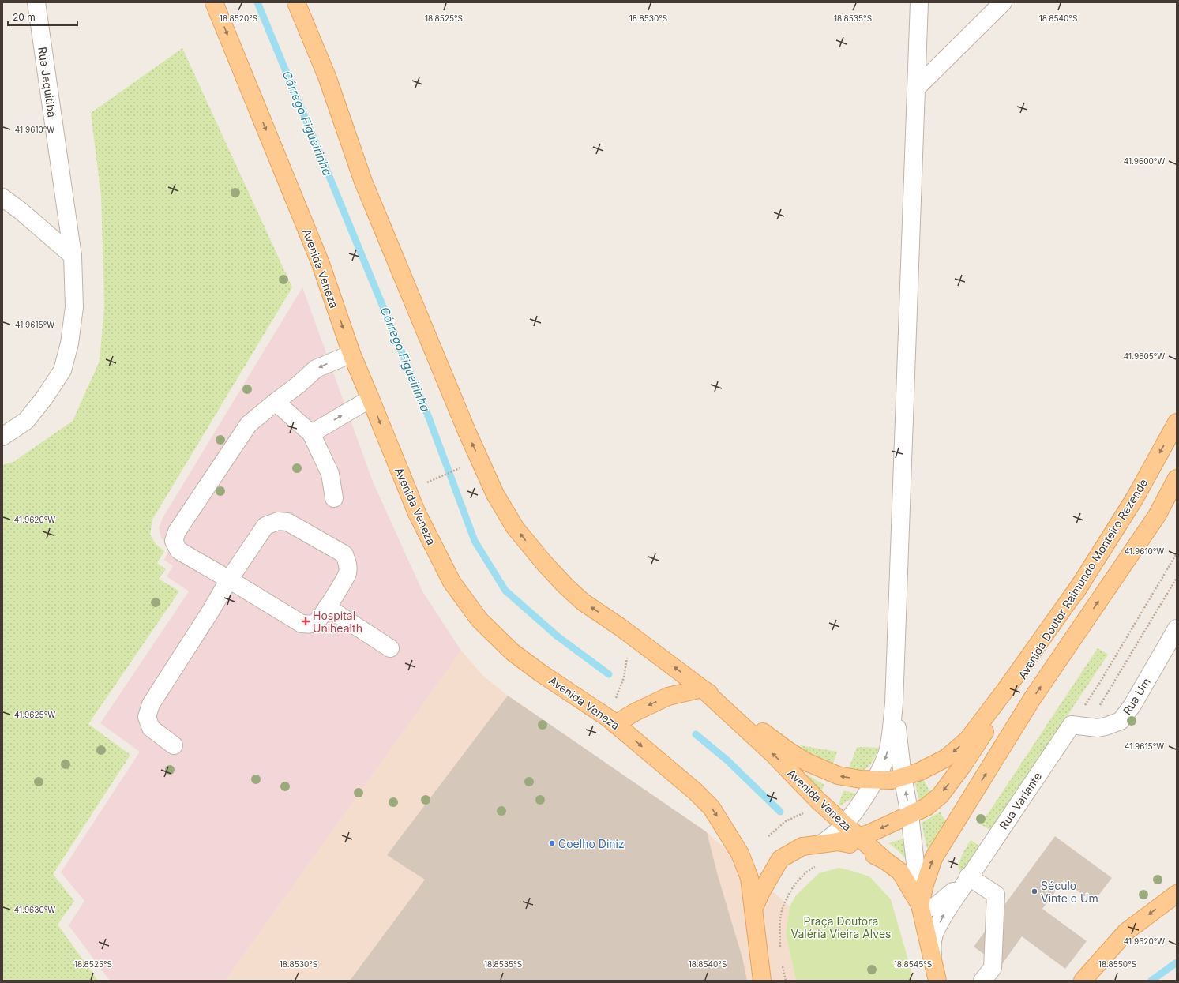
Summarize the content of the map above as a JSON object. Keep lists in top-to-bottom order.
{
  "streets": {
    "main road": ["Avenida Veneza", "Avenida Doutor Raimundo Monteiro Rezende"],
    "street": ["Rua Jequitibá", "Rua Um", "Rua Variante"]
  },
  "crossings": [
    ["Avenida Veneza", "Avenida Doutor Raimundo Monteiro Rezende"],
    ["Avenida Doutor Raimundo Monteiro Rezende", "Rua Variante"],
    ["Rua Um", "Rua Variante"]
  ],
  "water": ["Córrego Figueirinha"],
  "parks": ["Praça Doutora Valéria Vieira Alves"],
  "places": {
    "health": ["Hospital Unihealth"],
    "other": ["Coelho Diniz", "Século Vinte e Um"]
  },
  "scale_bar": "20 m",
  "coordinates": [
    "18.8520°S",
    "18.8530°S",
    "18.8535°S",
    "18.8540°S",
    "18.8525°S",
    "41.9610°W",
    "41.9600°W",
    "41.9615°W",
    "41.9605°W",
    "41.9620°W",
    "41.9625°W",
    "41.9630°W",
    "18.8545°S",
    "18.8550°S"
  ]
}
